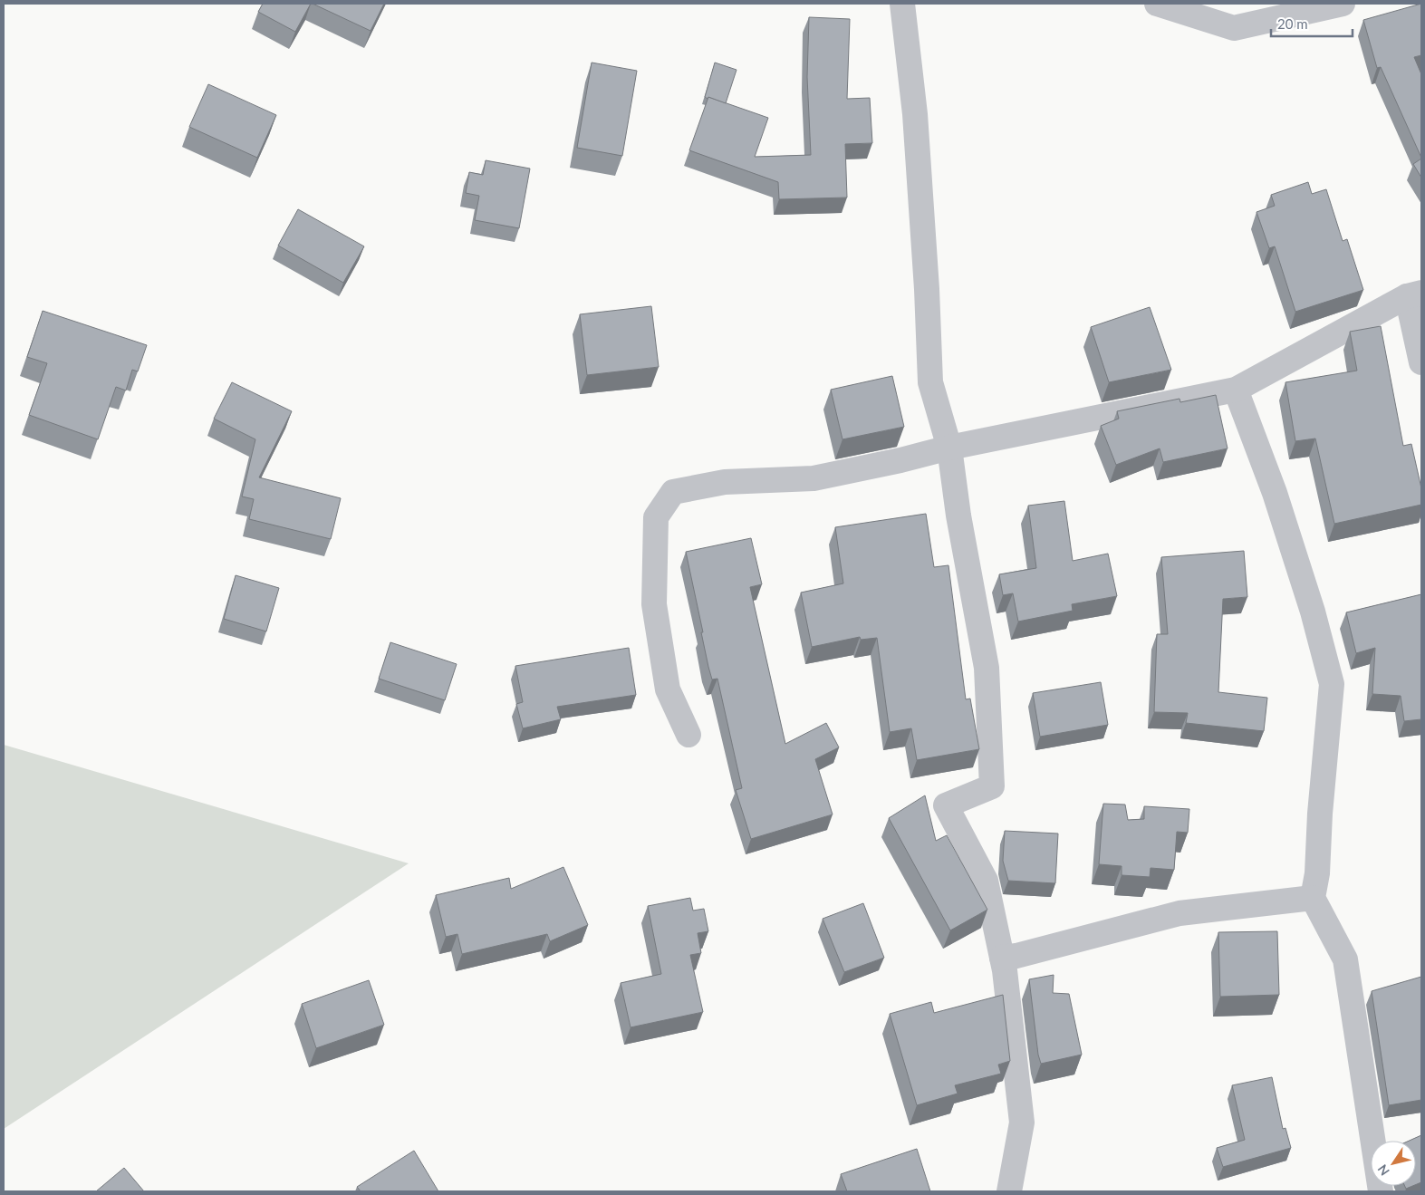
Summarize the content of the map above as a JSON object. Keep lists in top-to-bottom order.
{
  "scale_bar": "20 m",
  "north": "bottom left"
}
